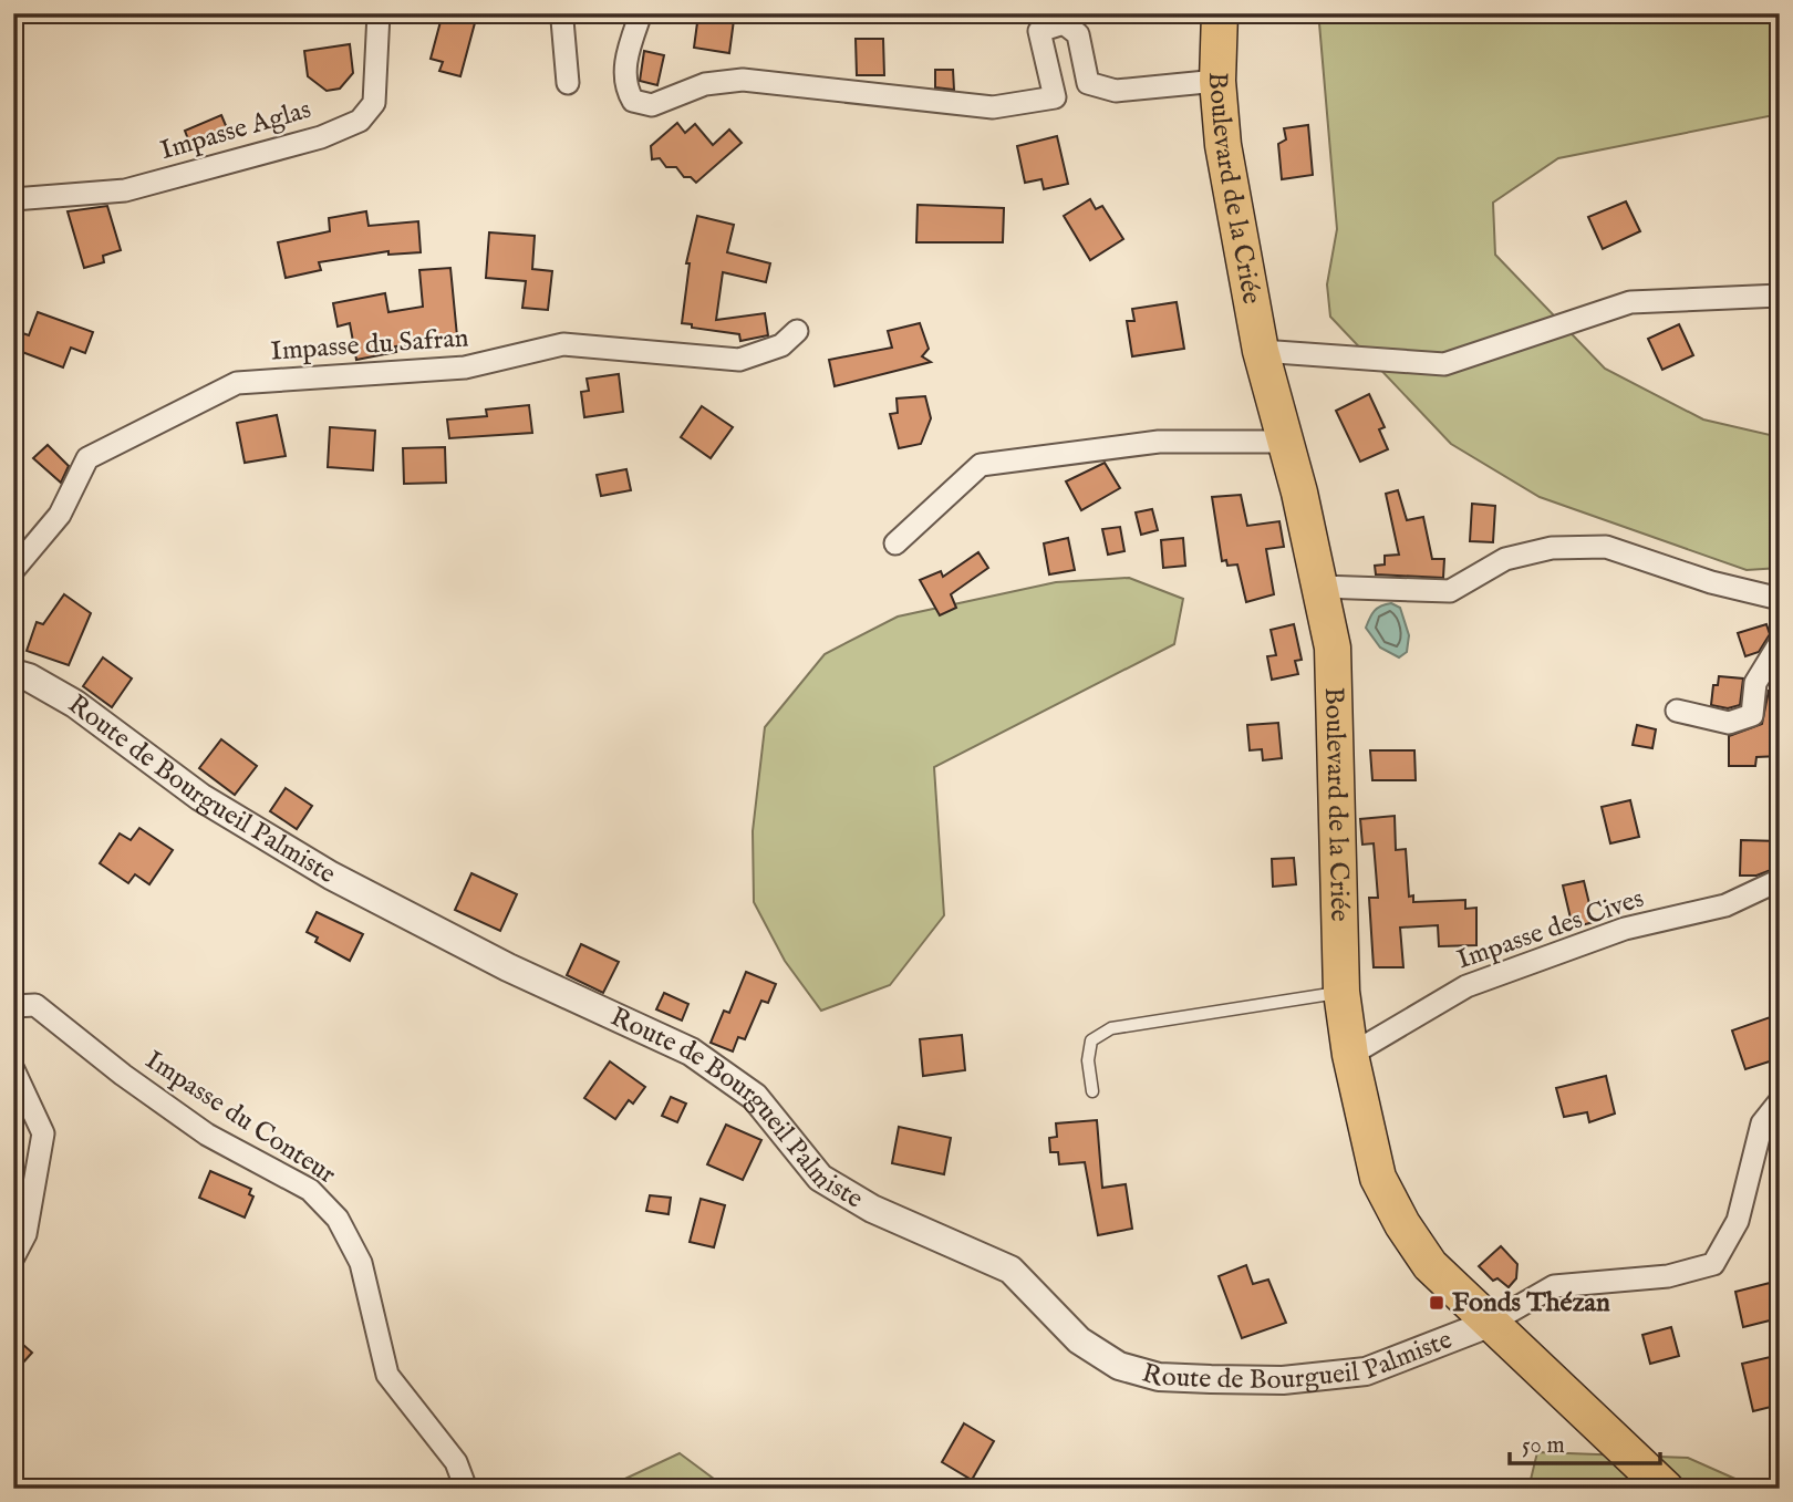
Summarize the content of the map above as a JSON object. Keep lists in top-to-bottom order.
{
  "streets": {
    "main road": ["Boulevard de la Criée"],
    "street": [
      "Impasse Aglas",
      "Impasse du Safran",
      "Route de Bourgueil Palmiste",
      "Impasse des Cives",
      "Impasse du Conteur"
    ]
  },
  "crossings": [
    ["Boulevard de la Criée", "Route de Bourgueil Palmiste"],
    ["Boulevard de la Criée", "Impasse des Cives"]
  ],
  "places": {
    "transit": ["Fonds Thézan"]
  },
  "scale_bar": "50 m"
}
